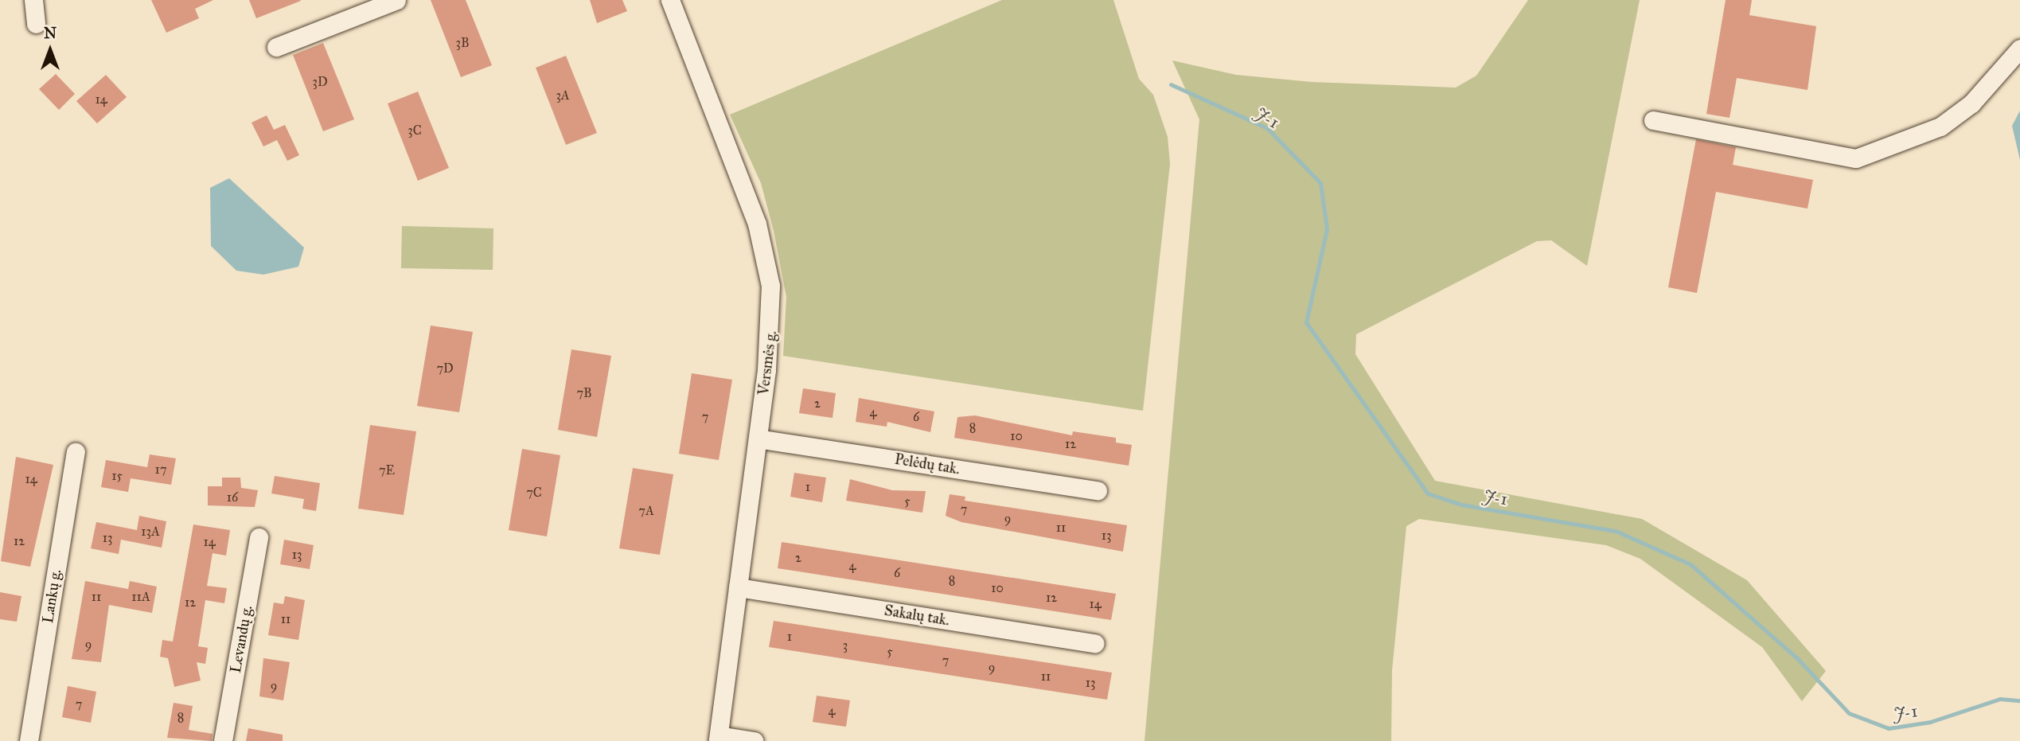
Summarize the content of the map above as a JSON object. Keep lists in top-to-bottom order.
{
  "streets": {
    "street": [
      "Versmės g.",
      "Pelėdų tak.",
      "Lankų g.",
      "Sakalų tak.",
      "Levandų g."
    ]
  },
  "crossings": [
    ["Versmės g.", "Pelėdų tak."],
    ["Versmės g.", "Sakalų tak."]
  ],
  "water": ["J-1"],
  "house_numbers": [
    "3B",
    "3D",
    "3A",
    "14",
    "3C",
    "7D",
    "7B",
    "2",
    "4",
    "7",
    "6",
    "8",
    "10",
    "12",
    "17",
    "7E",
    "15",
    "14",
    "1",
    "7C",
    "16",
    "5",
    "7",
    "7A",
    "9",
    "11",
    "13A",
    "13",
    "13",
    "12",
    "14",
    "13",
    "2",
    "4",
    "6",
    "8",
    "10",
    "11",
    "11A",
    "12",
    "12",
    "14",
    "11",
    "1",
    "9",
    "3",
    "5",
    "7",
    "9",
    "11",
    "13",
    "9",
    "7",
    "4",
    "8"
  ],
  "north": "top"
}
